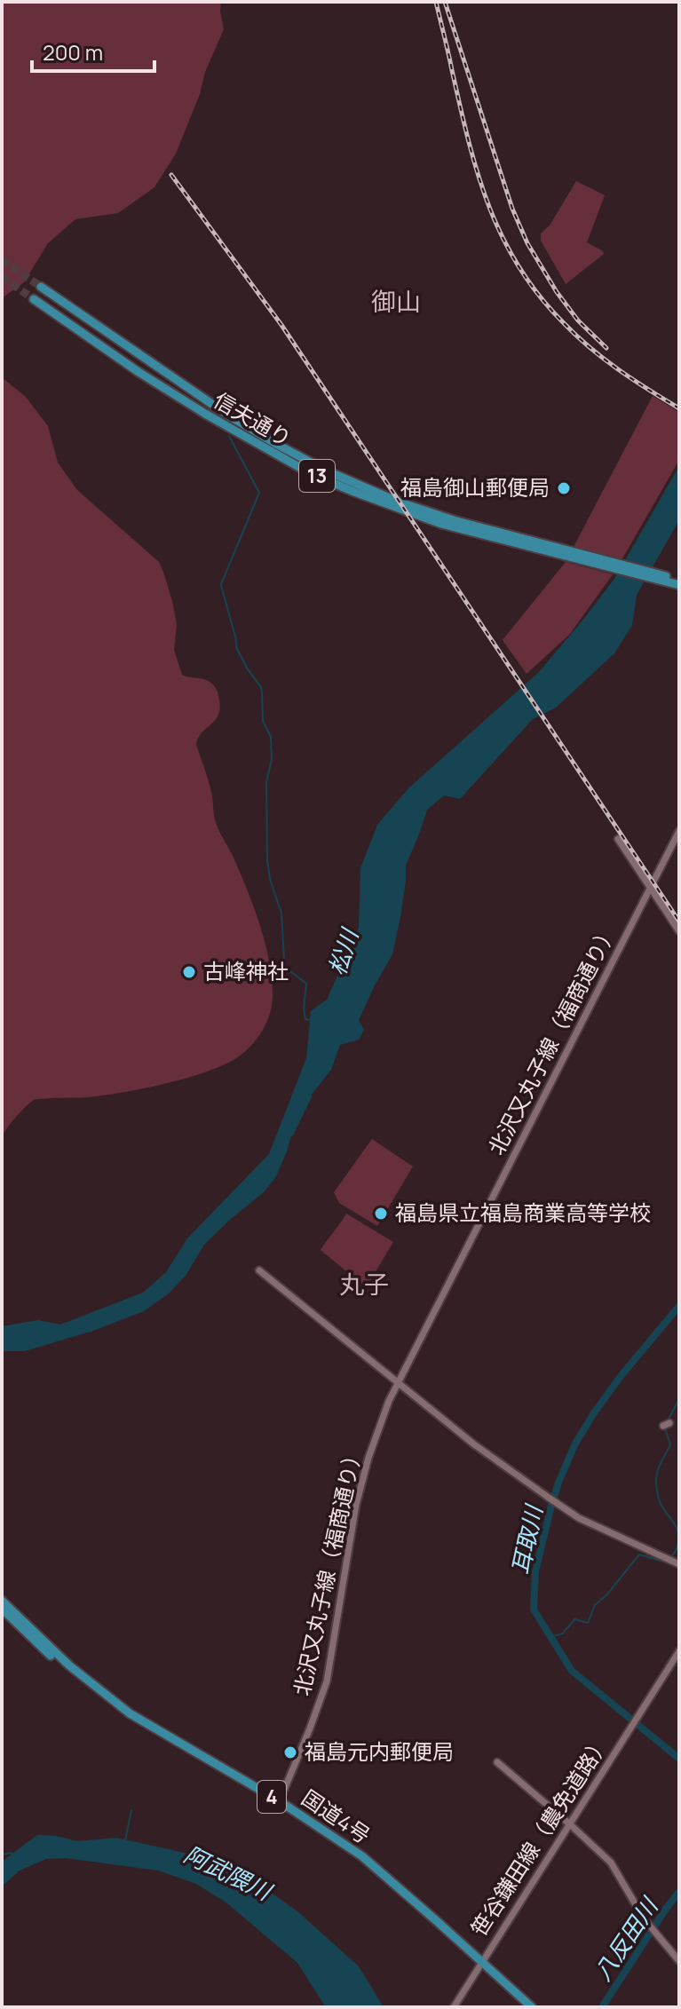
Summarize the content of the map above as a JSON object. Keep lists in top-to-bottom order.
{
  "streets": {
    "highway": [
      "信夫通り",
      "13",
      "4",
      "国道4号"
    ],
    "street": ["北沢又丸子線（福商通り）", "笹谷鎌田線（農免道路）"]
  },
  "crossings": [
    ["北沢又丸子線（福商通り）", "国道4号"],
    ["国道4号", "笹谷鎌田線（農免道路）"]
  ],
  "districts": ["御山", "丸子"],
  "water": [
    "松川",
    "耳取川",
    "阿武隈川",
    "八反田川"
  ],
  "places": [
    "福島御山郵便局",
    "古峰神社",
    "福島県立福島商業高等学校",
    "福島元内郵便局"
  ],
  "scale_bar": "200 m"
}
